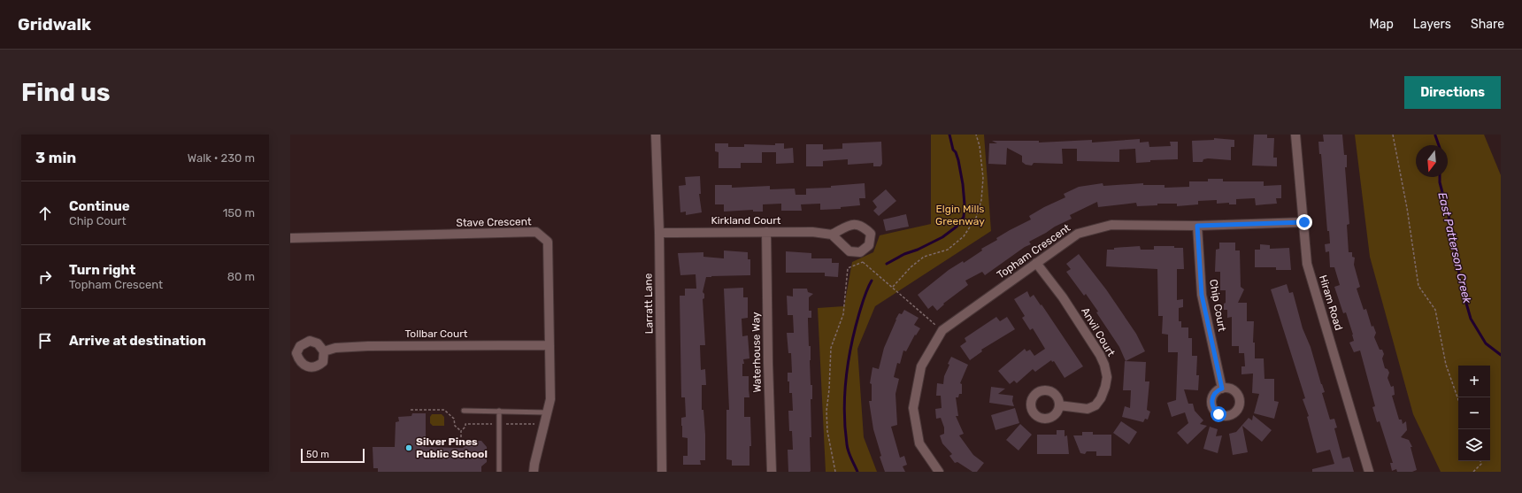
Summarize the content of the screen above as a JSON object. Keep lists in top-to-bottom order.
{
  "streets": {
    "street": [
      "Kirkland Court",
      "Stave Crescent",
      "Topham Crescent",
      "Hiram Road",
      "Larratt Lane",
      "Chip Court",
      "Anvil Court",
      "Tollbar Court",
      "Waterhouse Way"
    ]
  },
  "crossings": [
    ["Kirkland Court", "Larratt Lane"],
    ["Kirkland Court", "Waterhouse Way"],
    ["Stave Crescent", "Tollbar Court"],
    ["Topham Crescent", "Hiram Road"],
    ["Topham Crescent", "Chip Court"],
    ["Topham Crescent", "Anvil Court"]
  ],
  "water": ["East Patterson Creek"],
  "parks": ["Elgin Mills Greenway"],
  "places": ["Silver Pines Public School"],
  "scale_bar": "50 m",
  "north": "bottom",
  "page": {
    "header": "Gridwalk",
    "nav": ["Map", "Layers", "Share"],
    "buttons": "Directions",
    "title": "Find us",
    "heading": ["3 min", "Walk · 230 m"],
    "list": [
      ["Continue", "Chip Court", "150 m"],
      ["Turn right", "Topham Crescent", "80 m"],
      "Arrive at destination"
    ],
    "map_buttons": ["+", "−"],
    "scale": "50 m"
  }
}
